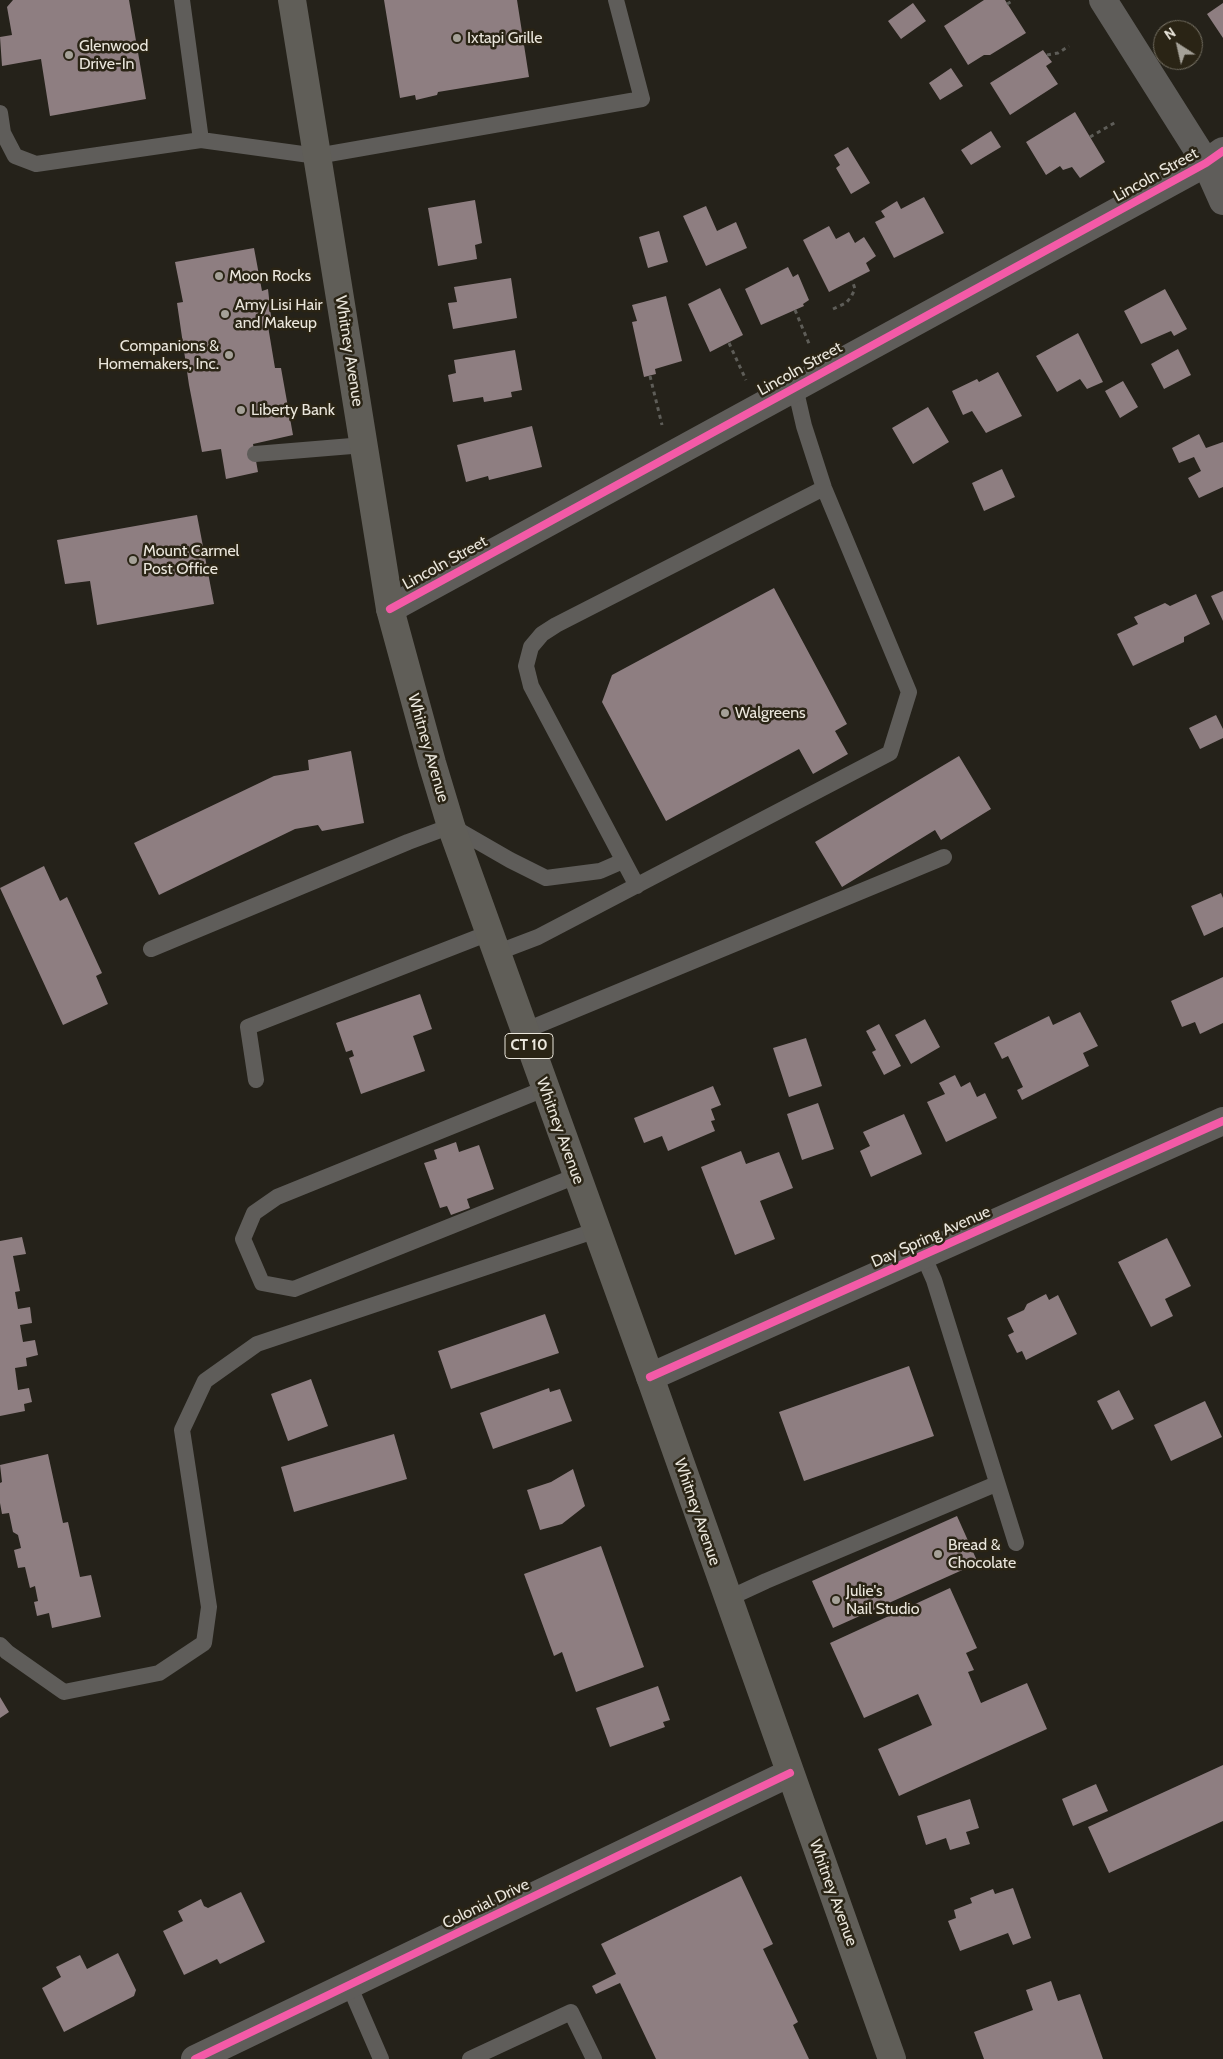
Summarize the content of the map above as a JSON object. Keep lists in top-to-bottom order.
{
  "streets": {
    "main road": ["Whitney Avenue", "CT 10"],
    "street": ["Lincoln Street", "Day Spring Avenue", "Colonial Drive"]
  },
  "crossings": [
    ["Lincoln Street", "Whitney Avenue"],
    ["Whitney Avenue", "Day Spring Avenue"],
    ["Whitney Avenue", "Colonial Drive"]
  ],
  "places": [
    "Ixtapi Grille",
    "Glenwood Drive-In",
    "Moon Rocks",
    "Amy Lisi Hair and Makeup",
    "Companions & Homemakers, Inc.",
    "Liberty Bank",
    "Mount Carmel Post Office",
    "Walgreens",
    "Bread & Chocolate",
    "Julie's Nail Studio"
  ],
  "north": "top left"
}
